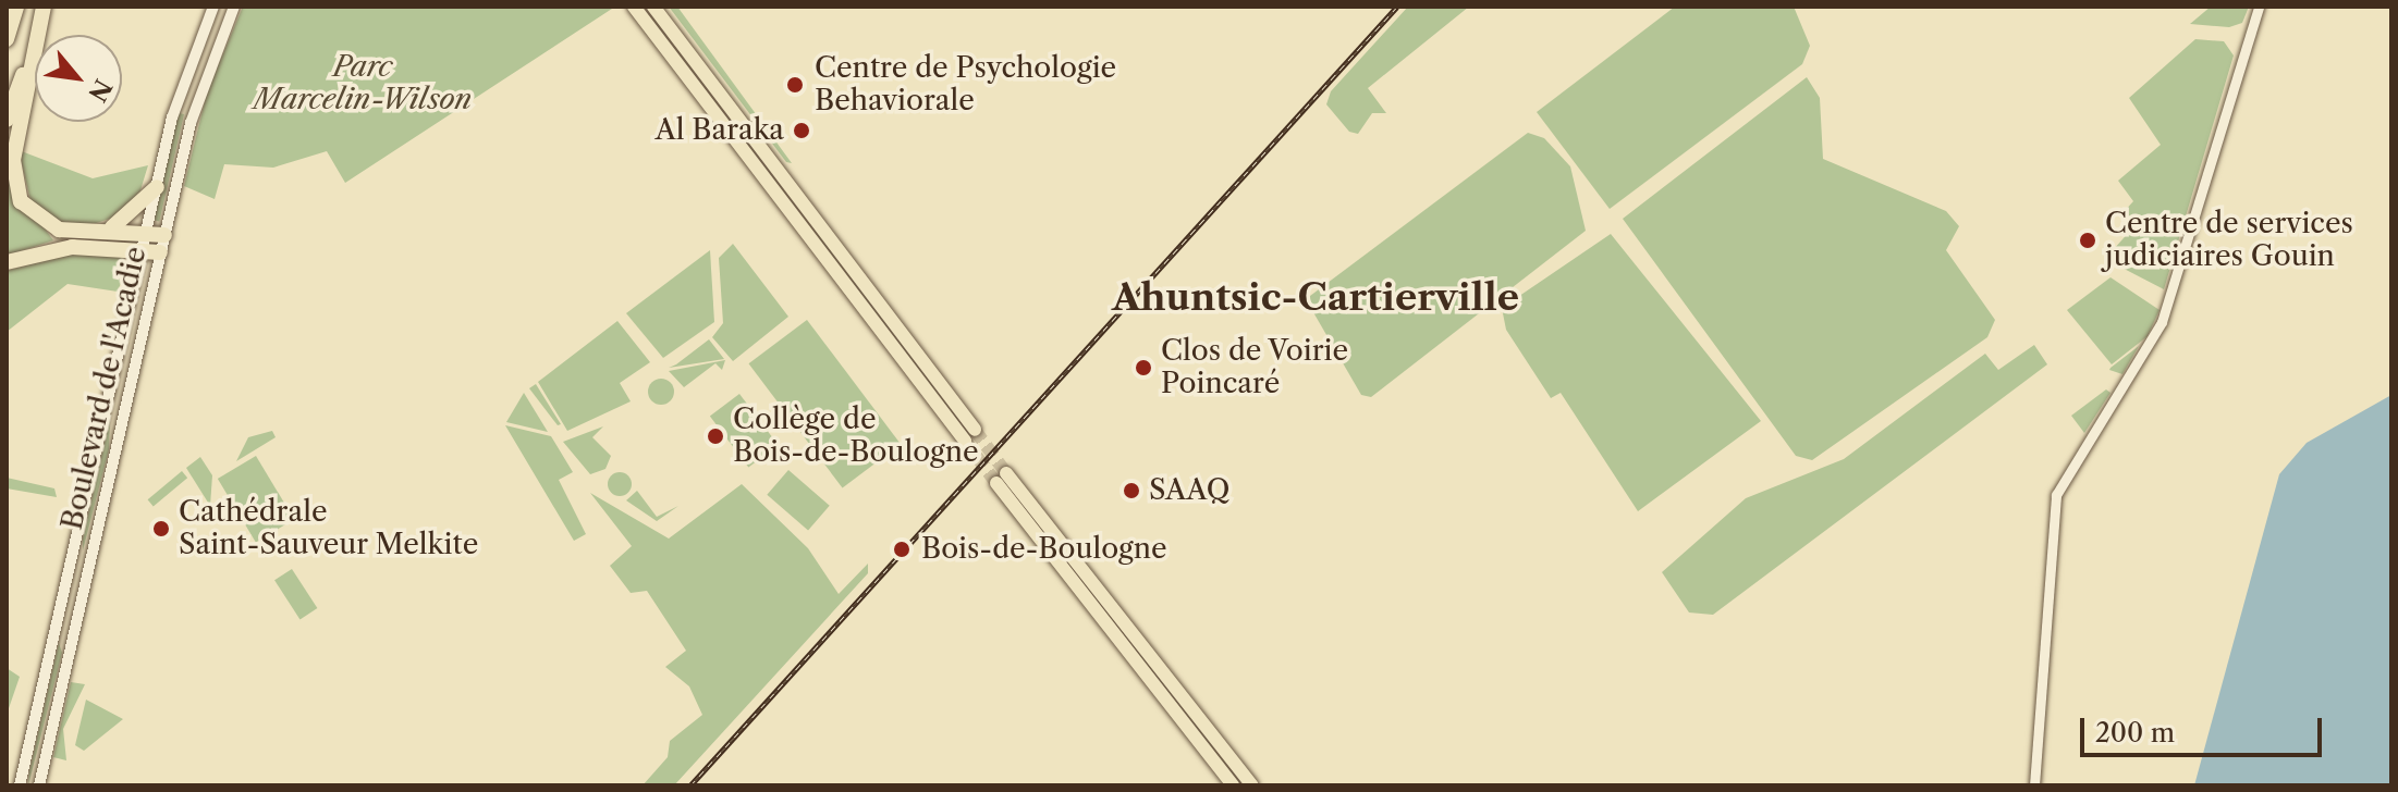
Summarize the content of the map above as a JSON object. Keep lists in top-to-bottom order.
{
  "streets": {
    "main road": ["Boulevard de l'Acadie"]
  },
  "districts": ["Ahuntsic-Cartierville"],
  "parks": ["Parc Marcelin-Wilson"],
  "places": [
    "Centre de Psychologie Behaviorale",
    "Al Baraka",
    "Centre de services judiciaires Gouin",
    "Clos de Voirie Poincaré",
    "Collège de Bois-de-Boulogne",
    "SAAQ",
    "Cathédrale Saint-Sauveur Melkite",
    "Bois-de-Boulogne"
  ],
  "scale_bar": "200 m",
  "north": "bottom right"
}
